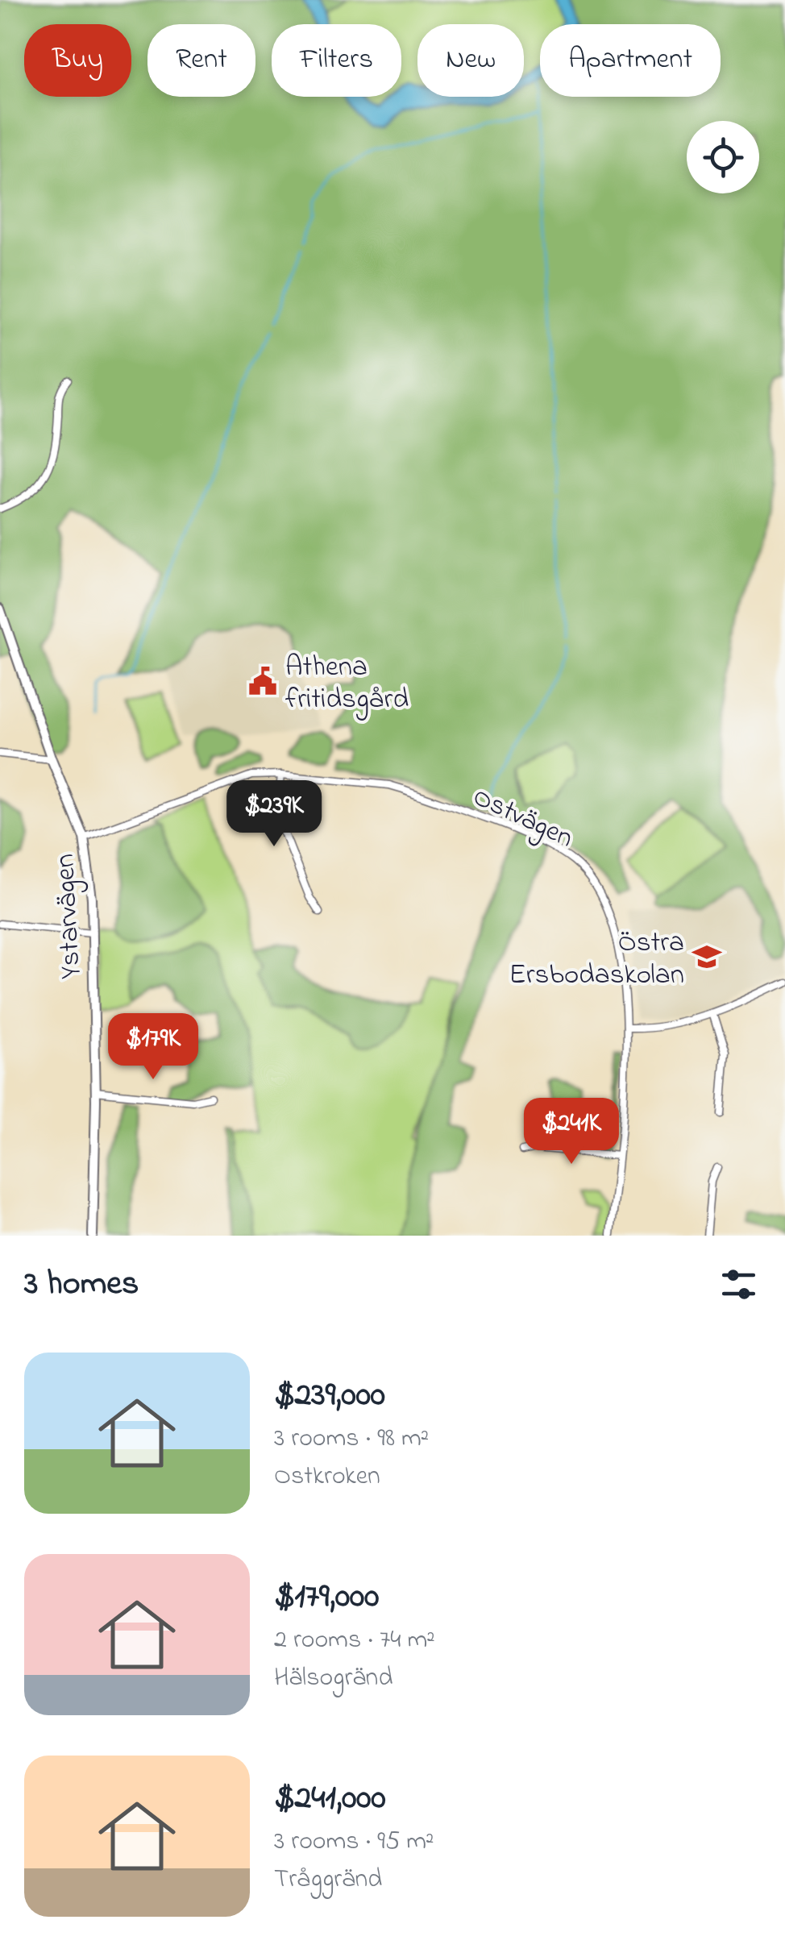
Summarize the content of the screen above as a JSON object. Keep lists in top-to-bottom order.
{
  "streets": {
    "street": ["Ostvägen", "Ystarvägen"]
  },
  "crossings": [
    ["Ostvägen", "Ystarvägen"]
  ],
  "places": {
    "public building": ["Athena fritidsgård"],
    "school or university": ["Östra Ersbodaskolan"]
  },
  "page": {
    "chip": [
      "Buy",
      "Rent",
      "Filters",
      "New",
      "Apartment"
    ],
    "price": ["$239K", "$179K", "$241K"],
    "heading": "3 homes",
    "list": [
      {
        "name": "$239,000",
        "note": "3 rooms · 98 m² · Ostkroken"
      },
      {
        "name": "$179,000",
        "note": "2 rooms · 74 m² · Hälsogränd"
      },
      {
        "name": "$241,000",
        "note": "3 rooms · 95 m² · Tråggränd"
      }
    ]
  }
}
